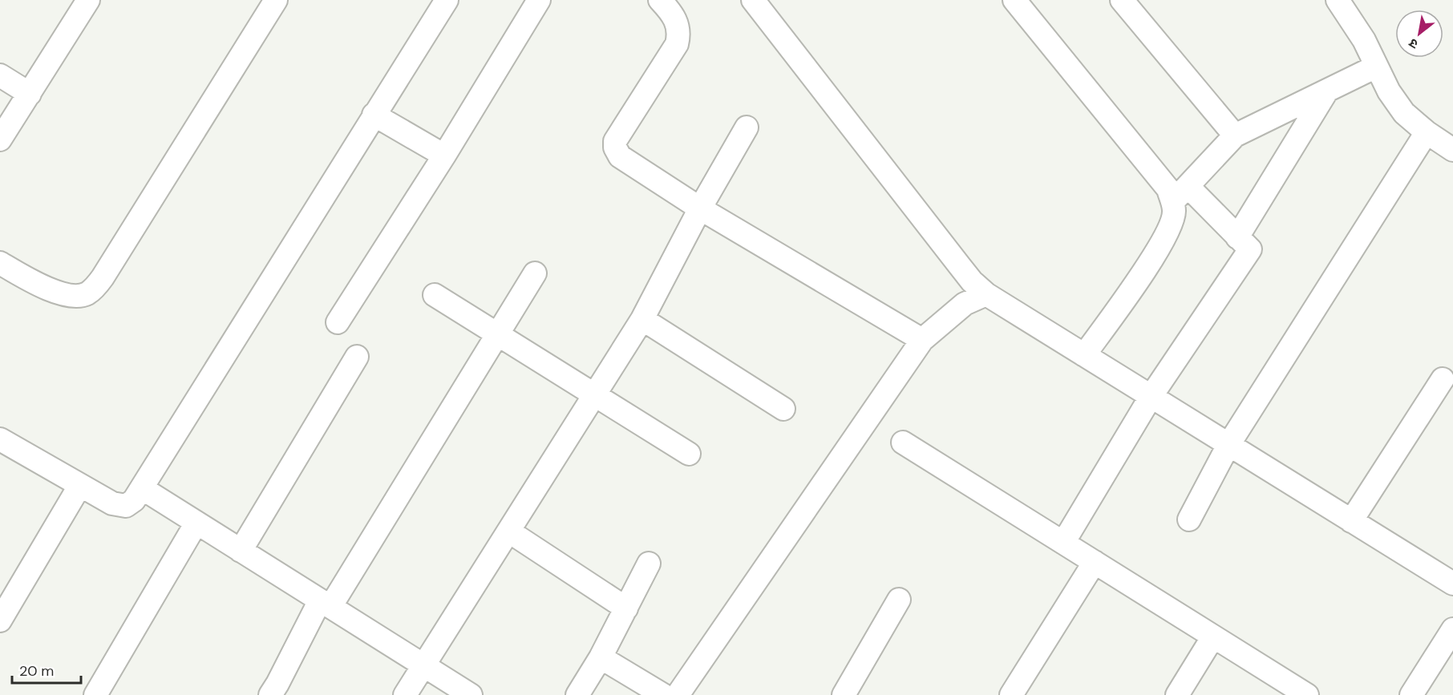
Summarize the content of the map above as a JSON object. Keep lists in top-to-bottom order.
{
  "scale_bar": "20 m",
  "north": "bottom left"
}
